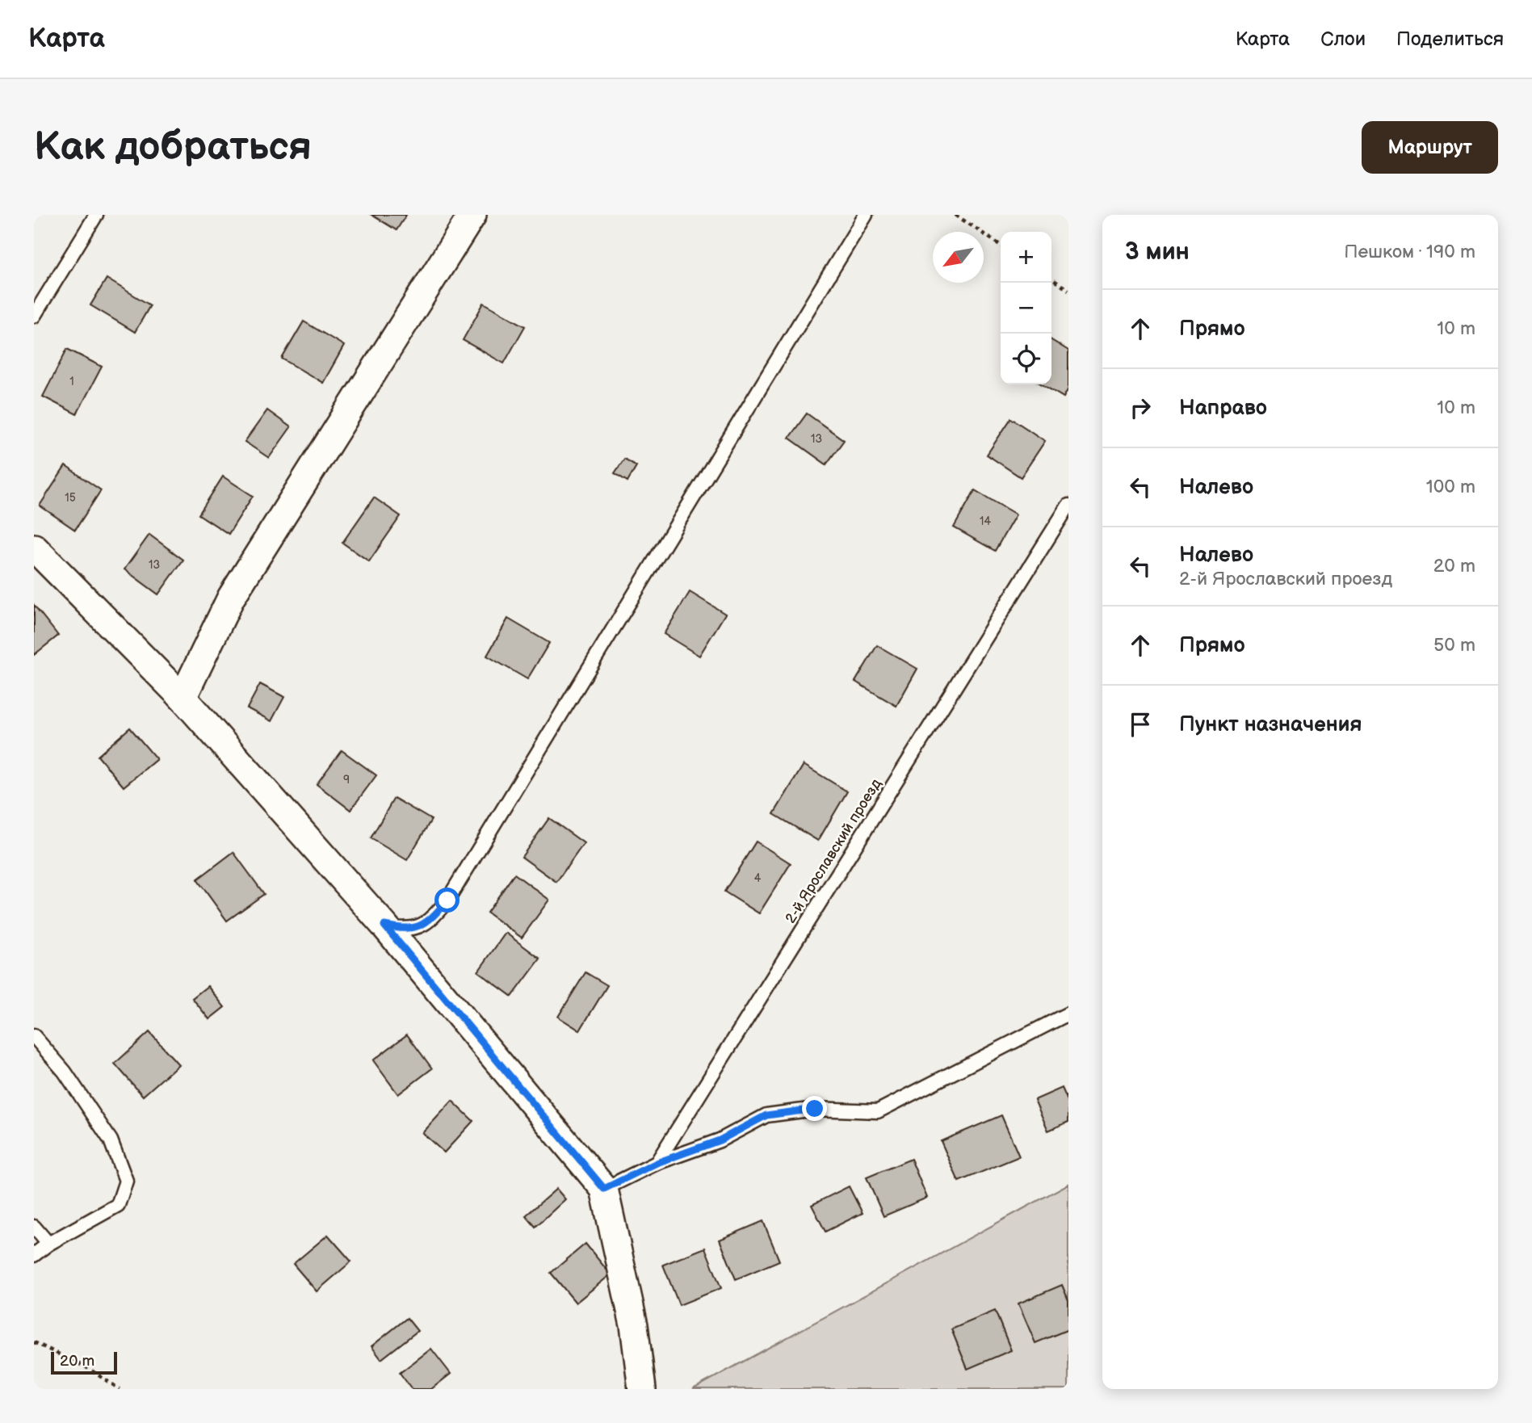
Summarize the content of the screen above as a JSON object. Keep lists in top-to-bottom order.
{
  "streets": {
    "lane": ["2-й Ярославский проезд"]
  },
  "house_numbers": [
    "1",
    "13",
    "15",
    "14",
    "13",
    "9",
    "4"
  ],
  "scale_bar": "20 m",
  "north": "bottom left",
  "page": {
    "header": "Карта",
    "nav": ["Карта", "Слои", "Поделиться"],
    "buttons": "Маршрут",
    "title": "Как добраться",
    "heading": ["3 мин", "Пешком · 190 m"],
    "map_buttons": ["+", "−"],
    "list": [
      ["Прямо", "10 m"],
      ["Направо", "10 m"],
      ["Налево", "100 m"],
      ["Налево", "2-й Ярославский проезд", "20 m"],
      ["Прямо", "50 m"],
      "Пункт назначения"
    ],
    "scale": "20 m"
  }
}
